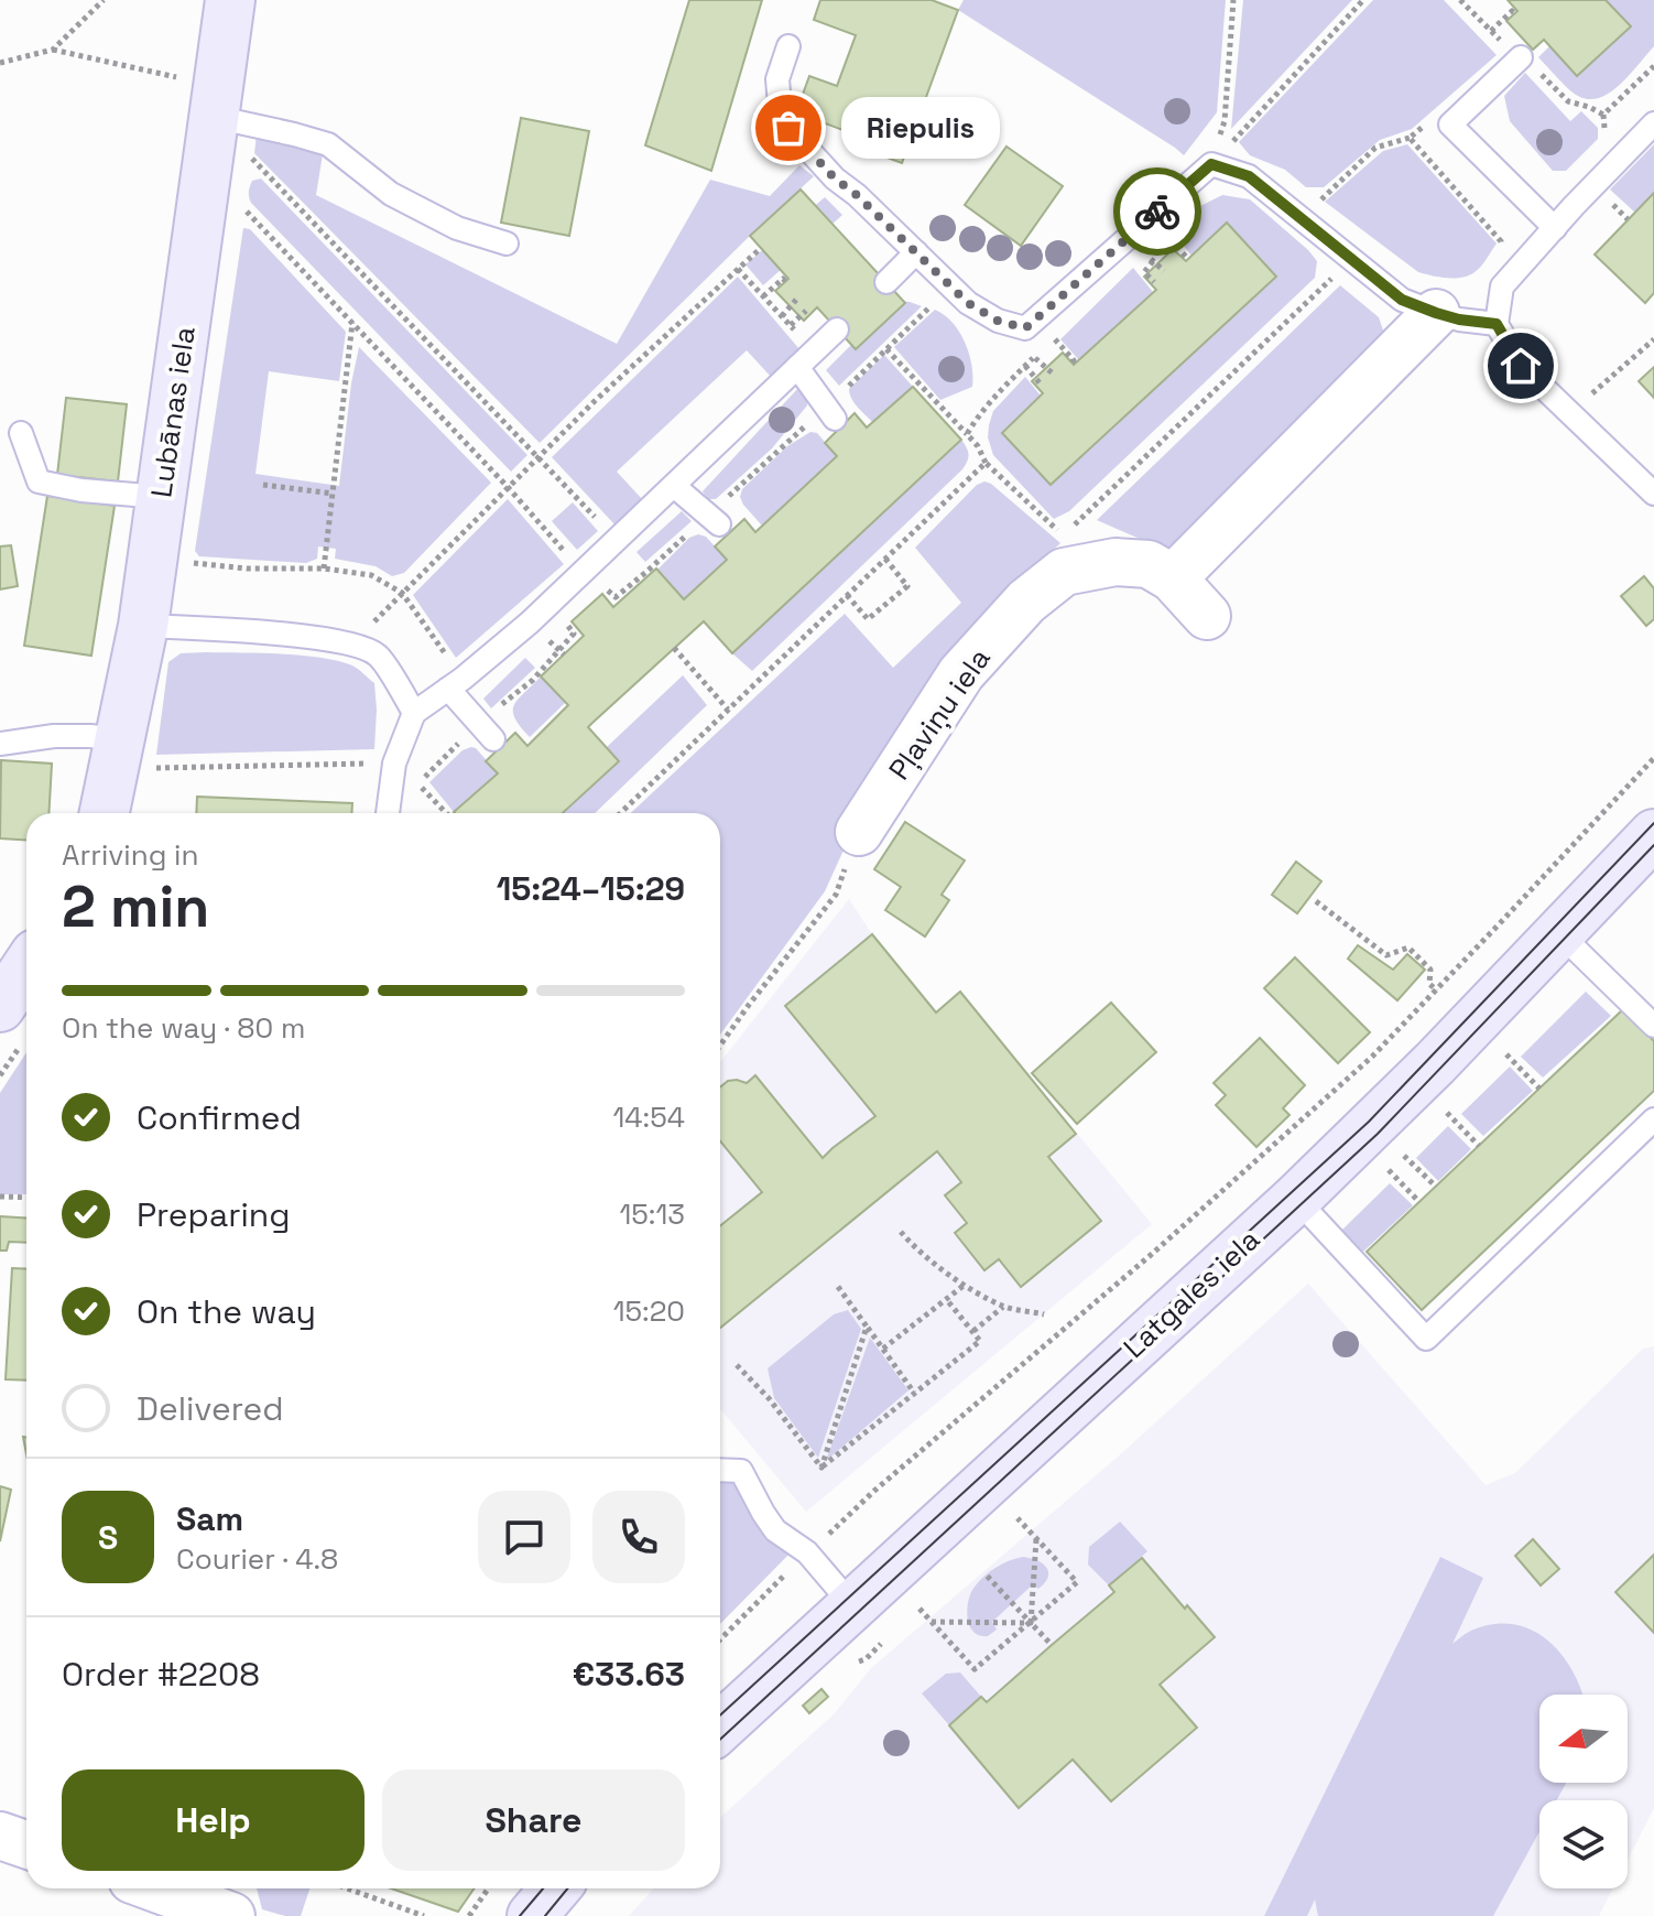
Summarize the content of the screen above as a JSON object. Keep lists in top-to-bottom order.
{
  "streets": {
    "street": ["Lubānas iela", "Pļaviņu iela", "Latgales iela"]
  },
  "places": ["Riepulis"],
  "north": "left",
  "page": {
    "bubble": "Riepulis",
    "heading": ["2 min", "Arriving in", "15:24–15:29"],
    "panel": [
      "Sam",
      "Courier · 4.8",
      "Order #2208",
      "€33.63"
    ],
    "bar": "On the way · 80 m",
    "list": [
      ["Confirmed", "14:54"],
      ["Preparing", "15:13"],
      ["On the way", "15:20"],
      "Delivered"
    ],
    "round": "S",
    "buttons": ["Help", "Share"]
  }
}
